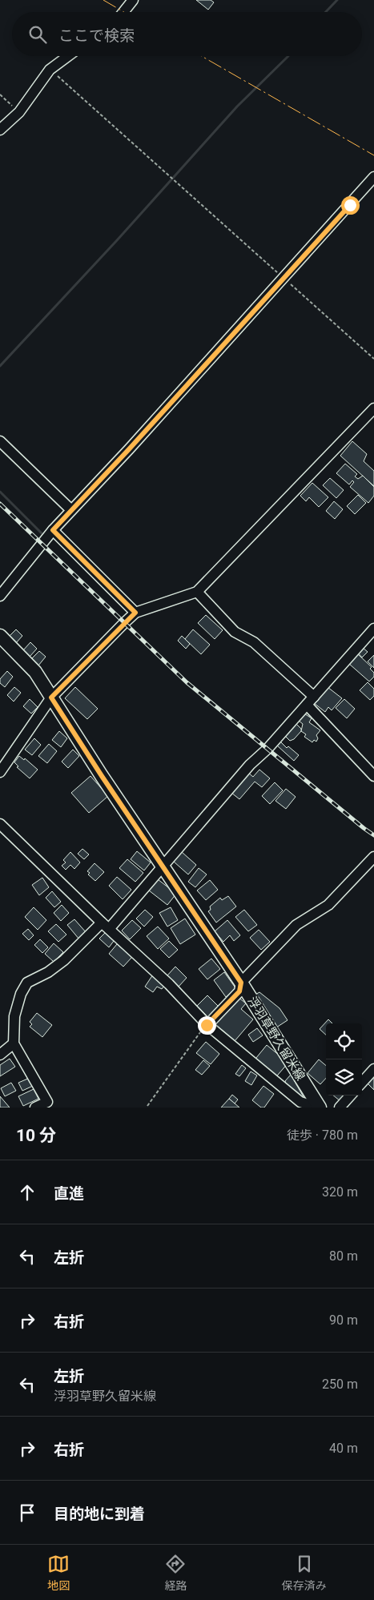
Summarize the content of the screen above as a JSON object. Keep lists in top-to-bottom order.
{
  "streets": {
    "main road": ["浮羽草野久留米線"]
  },
  "page": {
    "search": "ここで検索",
    "heading": ["10 分", "徒歩 · 780 m"],
    "list": [
      ["直進", "320 m"],
      ["左折", "80 m"],
      ["右折", "90 m"],
      ["左折", "浮羽草野久留米線", "250 m"],
      ["右折", "40 m"],
      "目的地に到着"
    ],
    "nav": ["地図", "経路", "保存済み"]
  }
}
